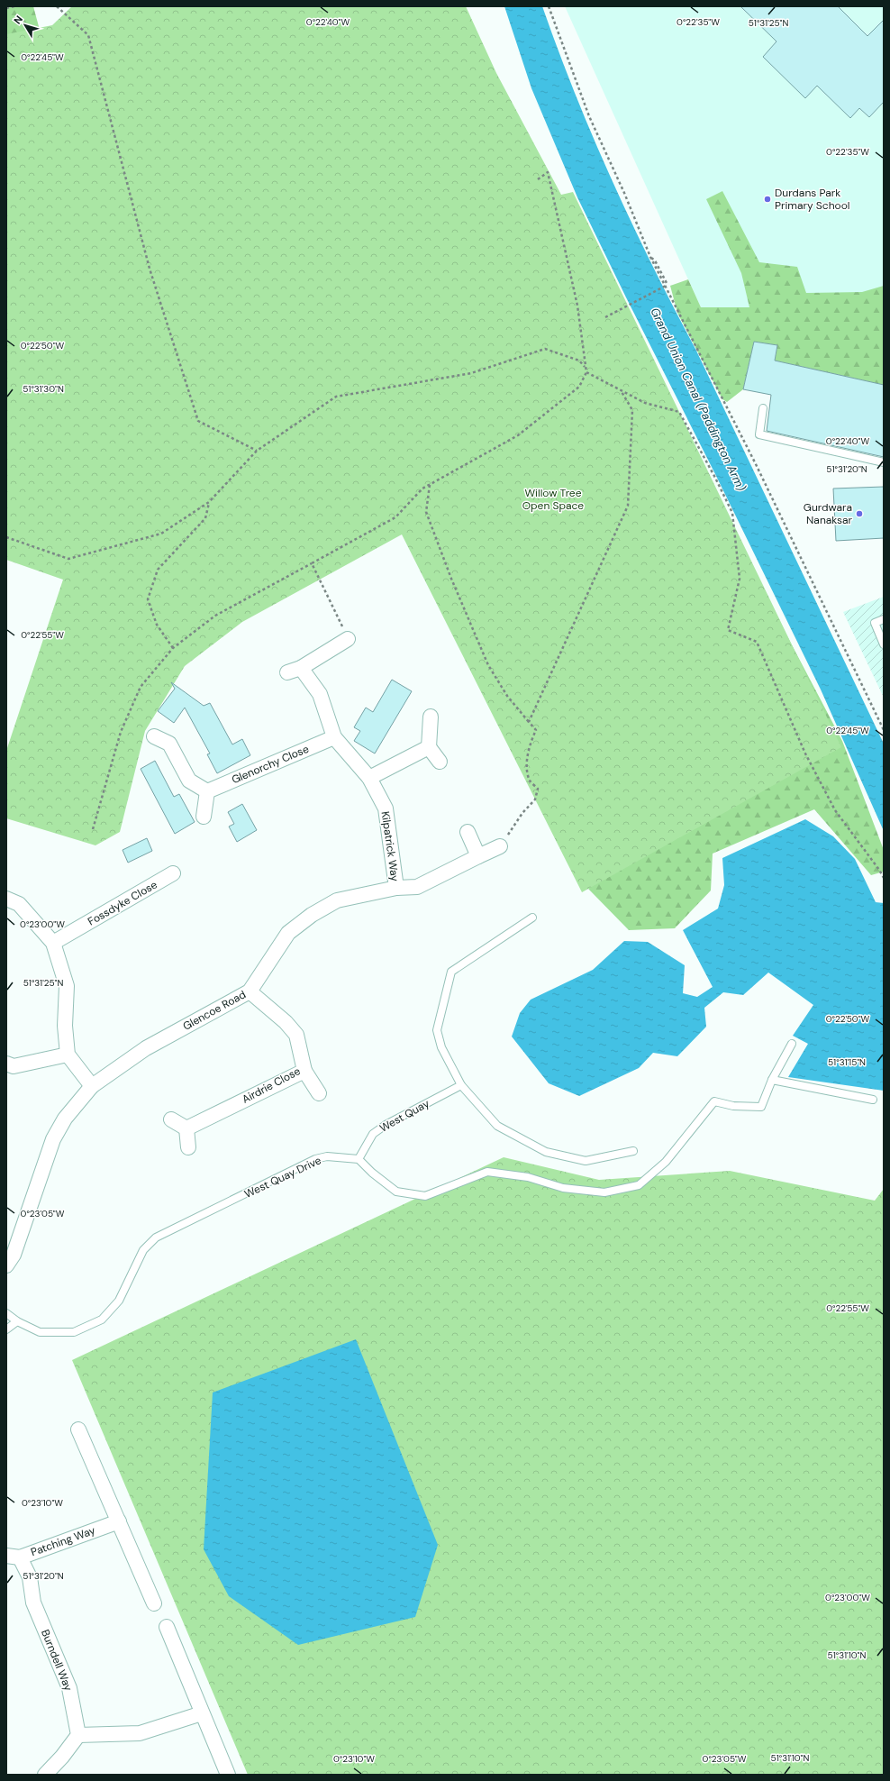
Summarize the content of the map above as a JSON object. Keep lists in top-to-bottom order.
{
  "streets": {
    "street": [
      "Glenorchy Close",
      "Kilpatrick Way",
      "Fossdyke Close",
      "Glencoe Road",
      "Airdrie Close",
      "Patching Way",
      "Burndell Way"
    ],
    "lane": ["West Quay", "West Quay Drive"]
  },
  "crossings": [
    ["Glenorchy Close", "Kilpatrick Way"],
    ["Kilpatrick Way", "Glencoe Road"],
    ["Glencoe Road", "Airdrie Close"],
    ["West Quay", "West Quay Drive"],
    ["Patching Way", "Burndell Way"]
  ],
  "water": ["Grand Union Canal (Paddington Arm)"],
  "parks": ["Willow Tree Open Space"],
  "places": ["Durdans Park Primary School", "Gurdwara Nanaksar"],
  "north": "top left",
  "coordinates": [
    "0°22'40\"W",
    "0°22'35\"W",
    "51°31'25\"N",
    "0°22'45\"W",
    "0°22'50\"W",
    "51°31'30\"N",
    "51°31'20\"N",
    "0°22'55\"W",
    "0°23'00\"W",
    "51°31'15\"N",
    "0°23'05\"W",
    "0°23'10\"W",
    "51°31'10\"N"
  ]
}
